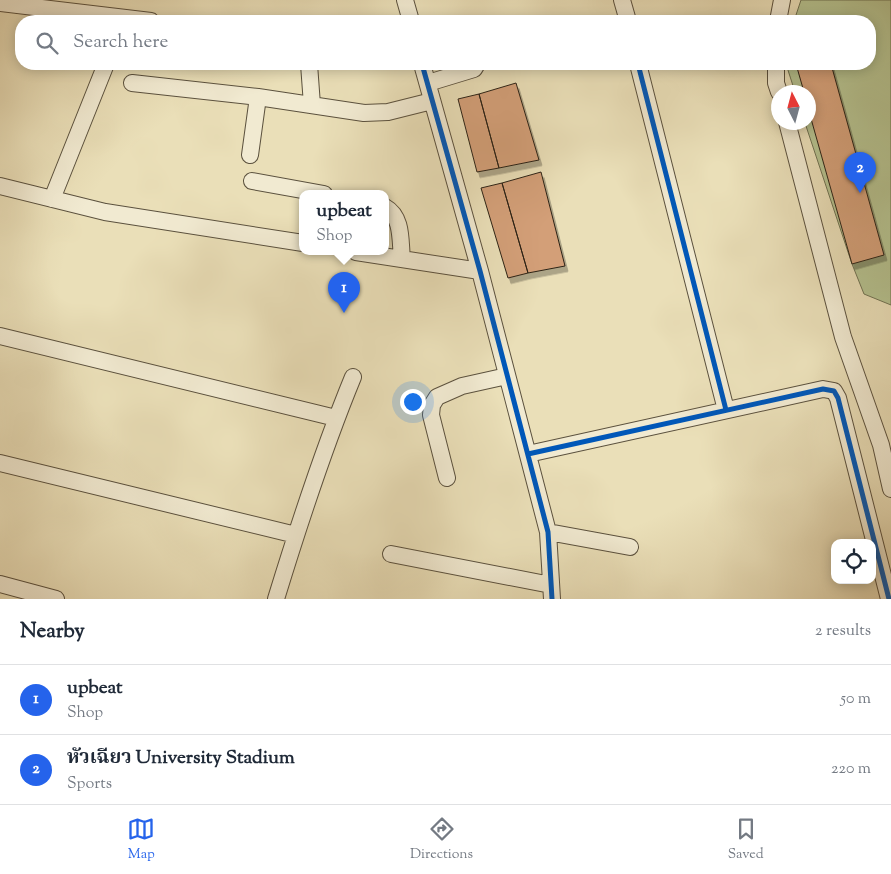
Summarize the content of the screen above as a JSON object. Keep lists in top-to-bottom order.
{
  "north": "top",
  "page": {
    "search": "Search here",
    "pins": ["2", "1"],
    "popup": ["upbeat", "Shop"],
    "heading": ["Nearby", "2 results"],
    "list": [
      {
        "mark": "1",
        "name": "upbeat",
        "note": "Shop",
        "value": "50 m"
      },
      {
        "mark": "2",
        "name": "หัวเฉียว University Stadium",
        "note": "Sports",
        "value": "220 m"
      }
    ],
    "nav": ["Map", "Directions", "Saved"]
  }
}
